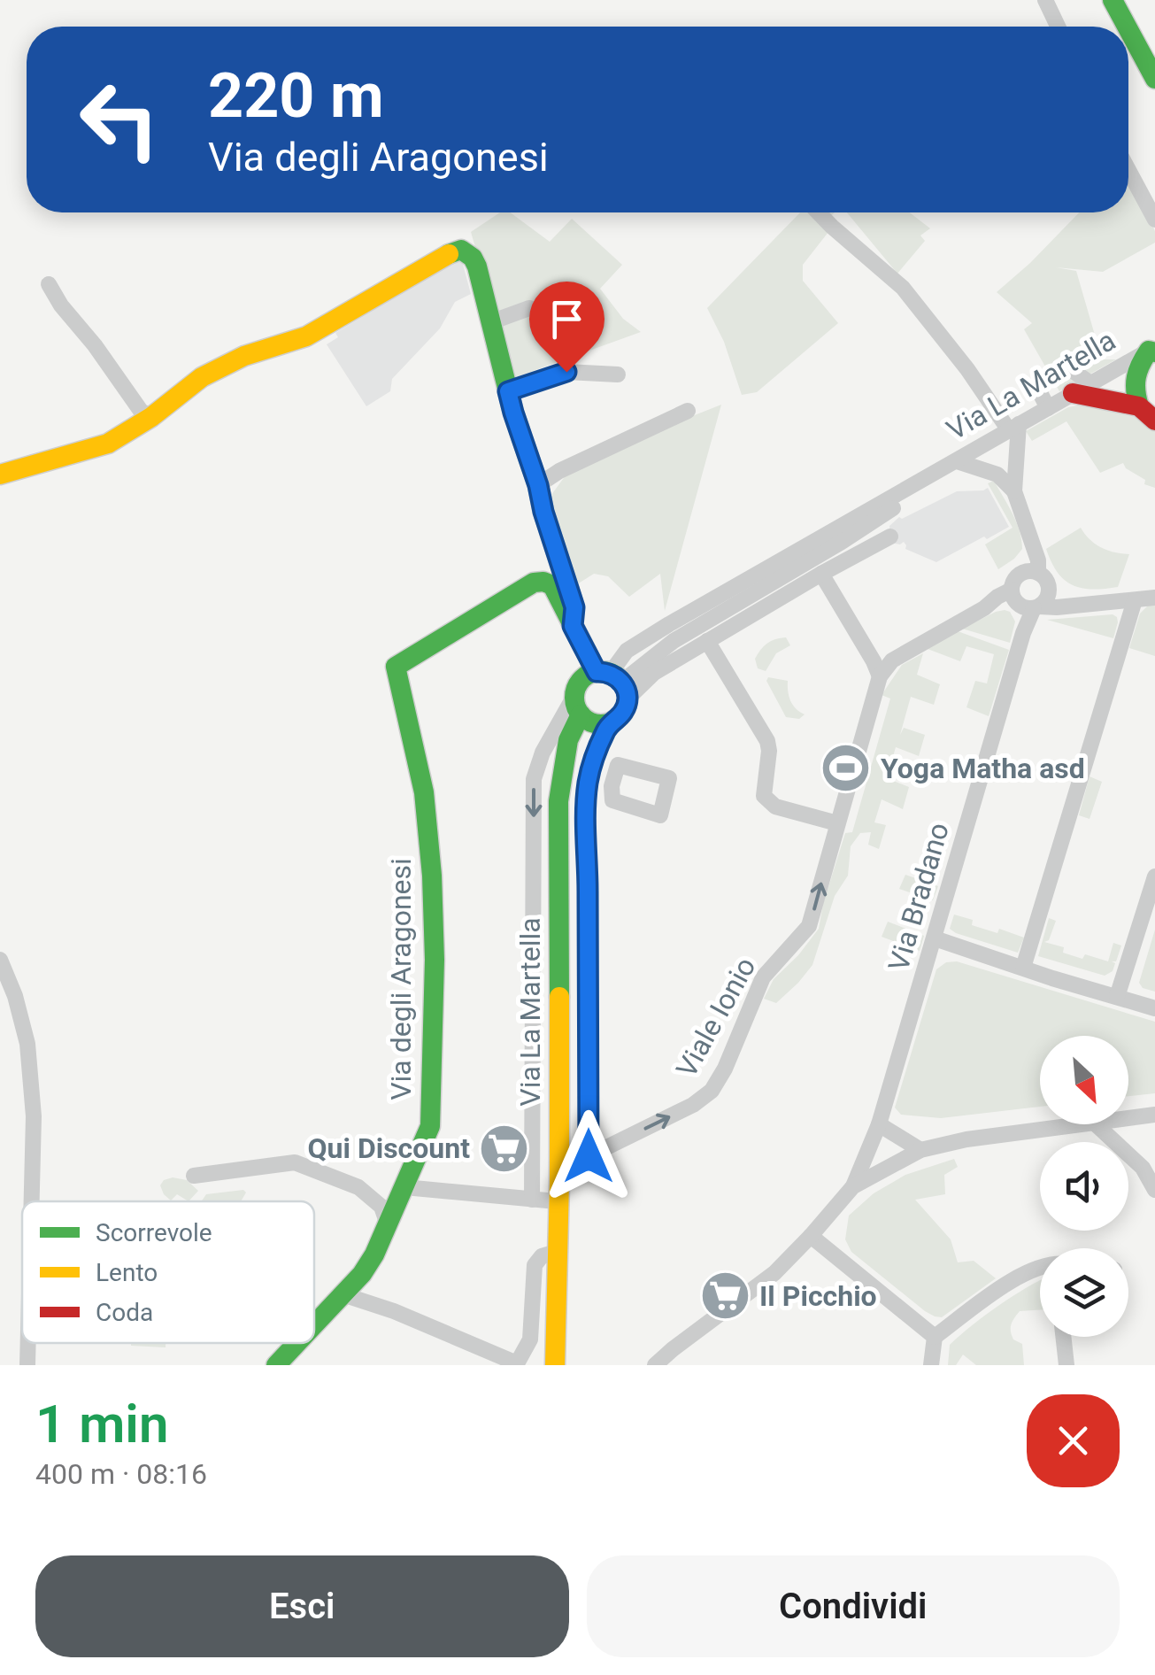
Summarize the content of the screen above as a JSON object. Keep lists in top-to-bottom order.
{
  "streets": {
    "main road": ["Via La Martella", "Via degli Aragonesi"],
    "street": ["Via Bradano", "Viale Ionio"]
  },
  "crossings": [
    ["Via La Martella", "Via degli Aragonesi"],
    ["Via La Martella", "Viale Ionio"]
  ],
  "one_way": ["Viale Ionio"],
  "places": {
    "sports": ["Yoga Matha asd"],
    "supermarket": ["Qui Discount", "Il Picchio"]
  },
  "legend": ["Scorrevole", "Lento", "Coda"],
  "north": "bottom right",
  "page": {
    "turn": ["220 m", "Via degli Aragonesi"],
    "heading": ["1 min", "400 m · 08:16"],
    "buttons": ["Esci", "Condividi"]
  }
}
